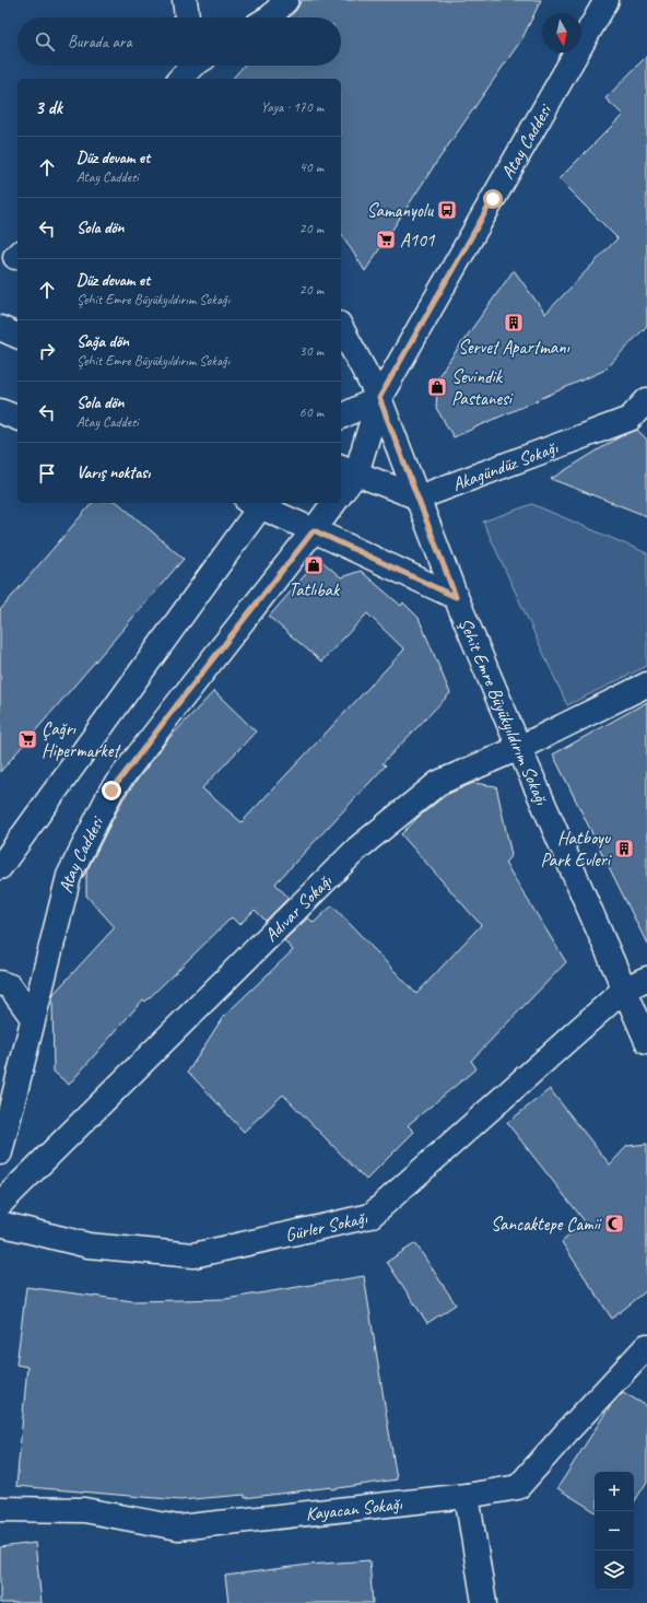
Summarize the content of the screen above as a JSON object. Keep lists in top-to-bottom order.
{
  "streets": {
    "street": [
      "Atay Caddesi",
      "Akagündüz Sokağı",
      "Şehit Emre Büyükyıldırım Sokağı",
      "Adıvar Sokağı",
      "Gürler Sokağı",
      "Kayacan Sokağı"
    ]
  },
  "crossings": [
    ["Atay Caddesi", "Şehit Emre Büyükyıldırım Sokağı"],
    ["Akagündüz Sokağı", "Şehit Emre Büyükyıldırım Sokağı"],
    ["Şehit Emre Büyükyıldırım Sokağı", "Adıvar Sokağı"],
    ["Şehit Emre Büyükyıldırım Sokağı", "Gürler Sokağı"]
  ],
  "places": {
    "bus stop": ["Samanyolu"],
    "supermarket": ["A101", "Çağrı Hipermarket"],
    "building": ["Servet Apartmanı", "Hatboyu Park Evleri"],
    "shop": ["Sevindik Pastanesi", "Tatlıbak"],
    "mosque": ["Sancaktepe Camii"]
  },
  "north": "bottom",
  "page": {
    "search": "Burada ara",
    "heading": ["3 dk", "Yaya · 170 m"],
    "list": [
      ["Düz devam et", "Atay Caddesi", "40 m"],
      ["Sola dön", "20 m"],
      ["Düz devam et", "Şehit Emre Büyükyıldırım Sokağı", "20 m"],
      ["Sağa dön", "Şehit Emre Büyükyıldırım Sokağı", "30 m"],
      ["Sola dön", "Atay Caddesi", "60 m"],
      "Varış noktası"
    ],
    "map_buttons": ["+", "−"]
  }
}
